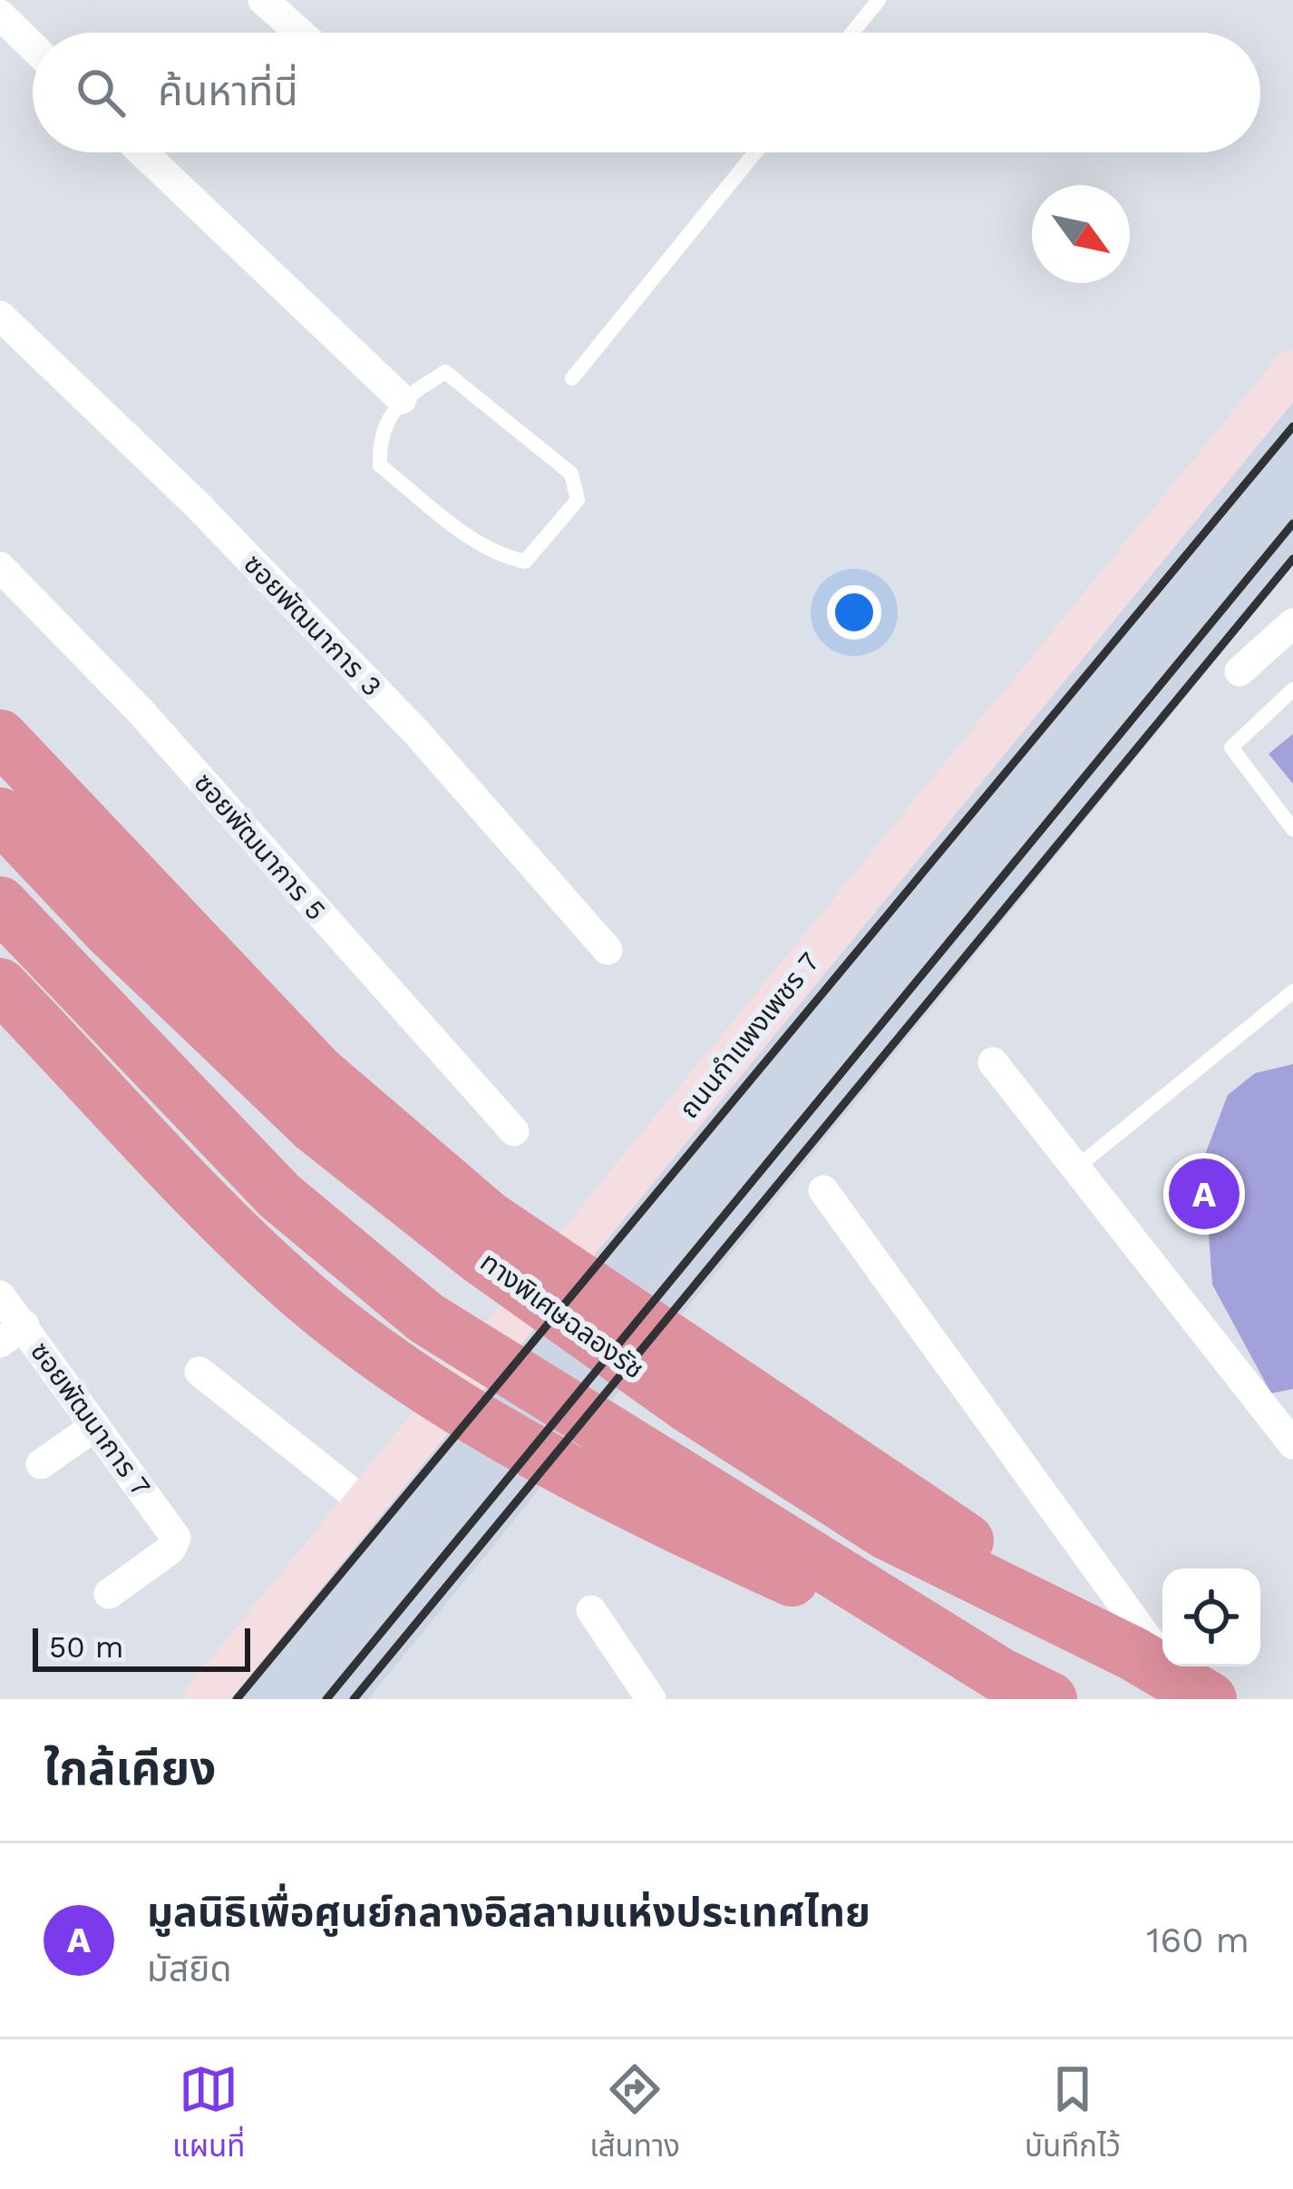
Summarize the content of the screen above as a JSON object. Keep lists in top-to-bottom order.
{
  "streets": {
    "highway": ["ทางพิเศษฉลองรัช"],
    "street": [
      "ซอยพัฒนาการ 3",
      "ซอยพัฒนาการ 5",
      "ถนนกำแพงเพชร 7",
      "ซอยพัฒนาการ 7"
    ]
  },
  "scale_bar": "50 m",
  "north": "bottom right",
  "page": {
    "search": "ค้นหาที่นี่",
    "pins": "A",
    "scale": "50 m",
    "heading": "ใกล้เคียง",
    "list": [
      {
        "mark": "A",
        "name": "มูลนิธิเพื่อศูนย์กลางอิสลามแห่งประเทศไทย",
        "note": "มัสยิด",
        "value": "160 m"
      }
    ],
    "nav": ["แผนที่", "เส้นทาง", "บันทึกไว้"]
  }
}
